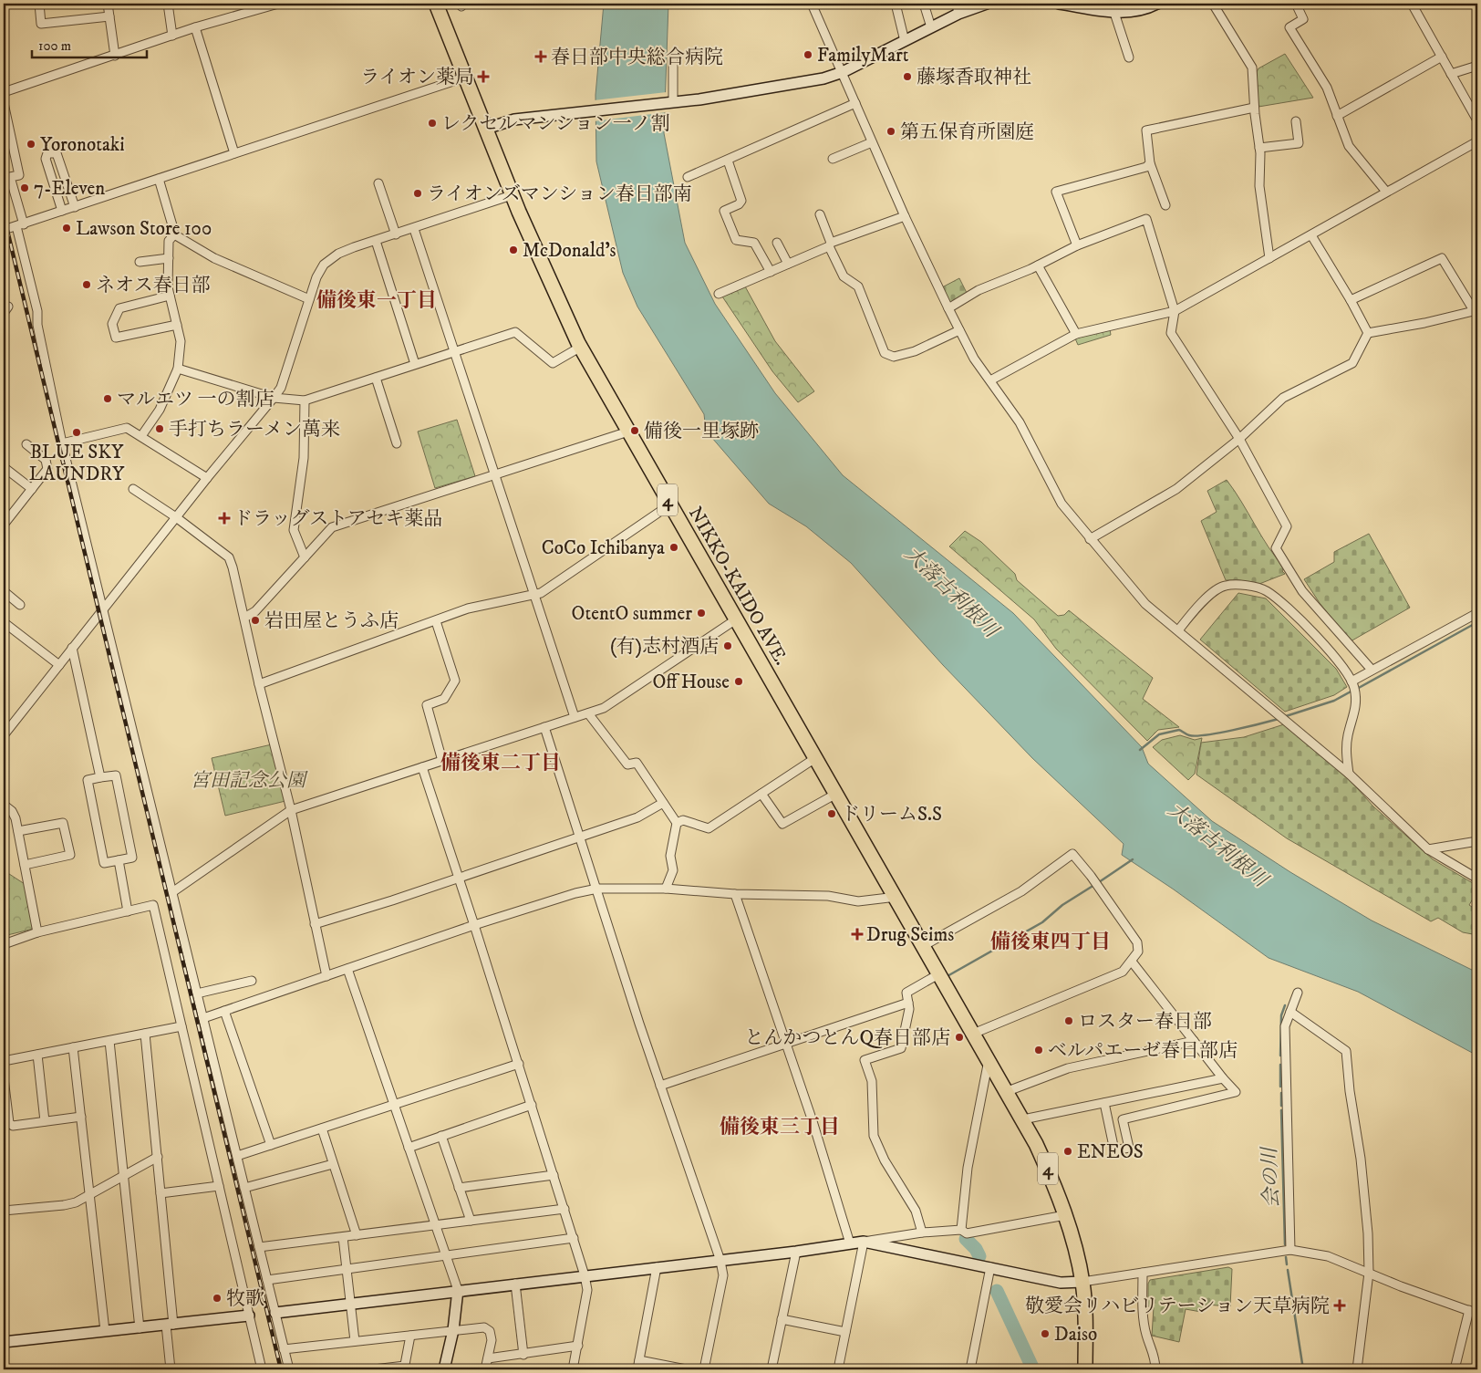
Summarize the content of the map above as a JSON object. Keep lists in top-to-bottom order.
{
  "streets": {
    "highway": ["4", "NIKKO-KAIDO AVE."]
  },
  "districts": [
    "備後東一丁目",
    "備後東二丁目",
    "備後東四丁目",
    "備後東三丁目"
  ],
  "water": ["大落古利根川", "会の川"],
  "parks": ["宮田記念公園"],
  "places": {
    "other": [
      "FamilyMart",
      "藤塚香取神社",
      "レクセルマンション一ノ割",
      "第五保育所園庭",
      "Yoronotaki",
      "7-Eleven",
      "ライオンズマンション春日部南",
      "Lawson Store 100",
      "McDonald's",
      "ネオス春日部",
      "マルエツ 一の割店",
      "手打ちラーメン萬来",
      "備後一里塚跡",
      "BLUE SKY LAUNDRY",
      "CoCo Ichibanya",
      "OtentO summer",
      "岩田屋とうふ店",
      "(有)志村酒店",
      "Off House",
      "ドリームS.S",
      "ロスター春日部",
      "とんかつとんQ春日部店",
      "ベルパエーゼ春日部店",
      "ENEOS",
      "牧歌",
      "Daiso"
    ],
    "health": [
      "春日部中央総合病院",
      "ライオン薬局",
      "ドラッグストアセキ薬品",
      "Drug Seims",
      "敬愛会リハビリテーション天草病院"
    ]
  },
  "scale_bar": "100 m"
}
